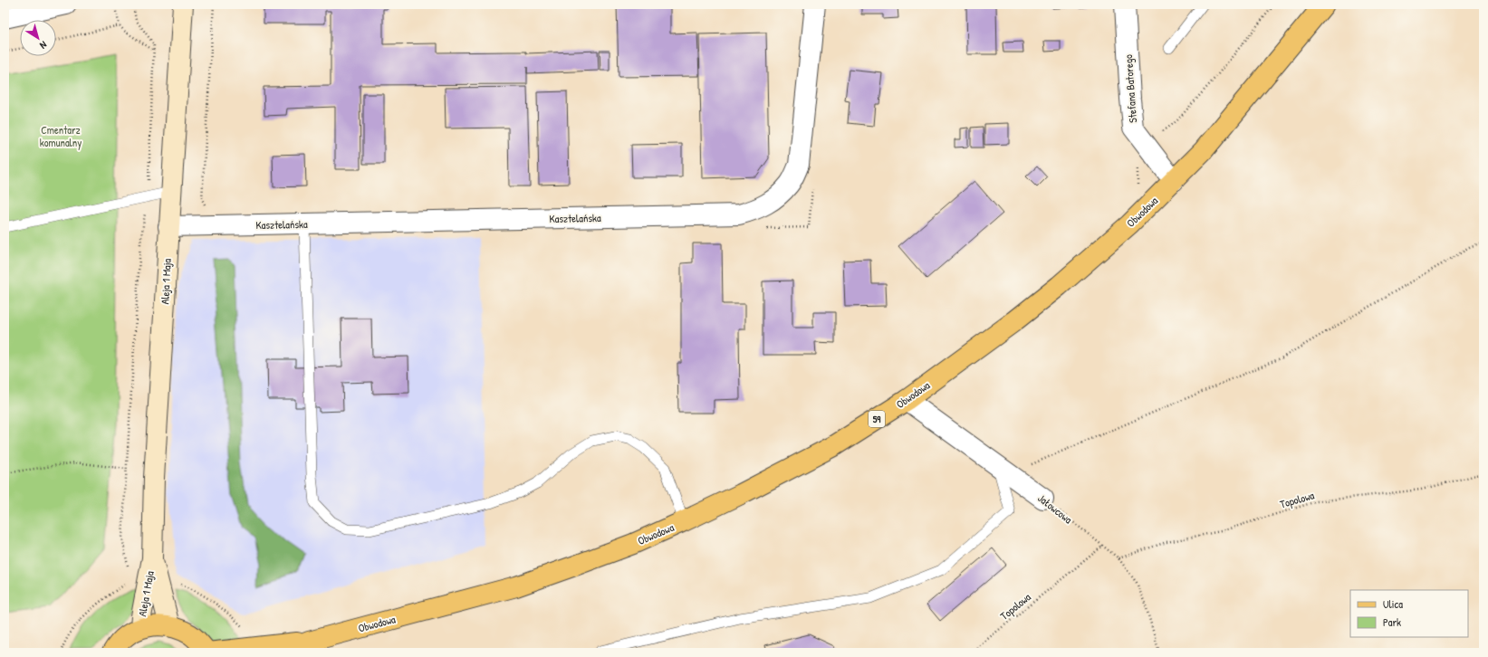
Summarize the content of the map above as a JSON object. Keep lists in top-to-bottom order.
{
  "streets": {
    "main road": ["Obwodowa", "59"],
    "street": [
      "Stefana Batorego",
      "Kasztelańska",
      "Aleja 1 Maja",
      "Jałowcowa"
    ],
    "path": ["Topolowa"]
  },
  "crossings": [
    ["Stefana Batorego", "Obwodowa"],
    ["Obwodowa", "Jałowcowa"],
    ["Kasztelańska", "Aleja 1 Maja"],
    ["Topolowa", "Jałowcowa"]
  ],
  "parks": ["Cmentarz komunalny"],
  "legend": ["Ulica", "Park"],
  "north": "bottom right"
}
